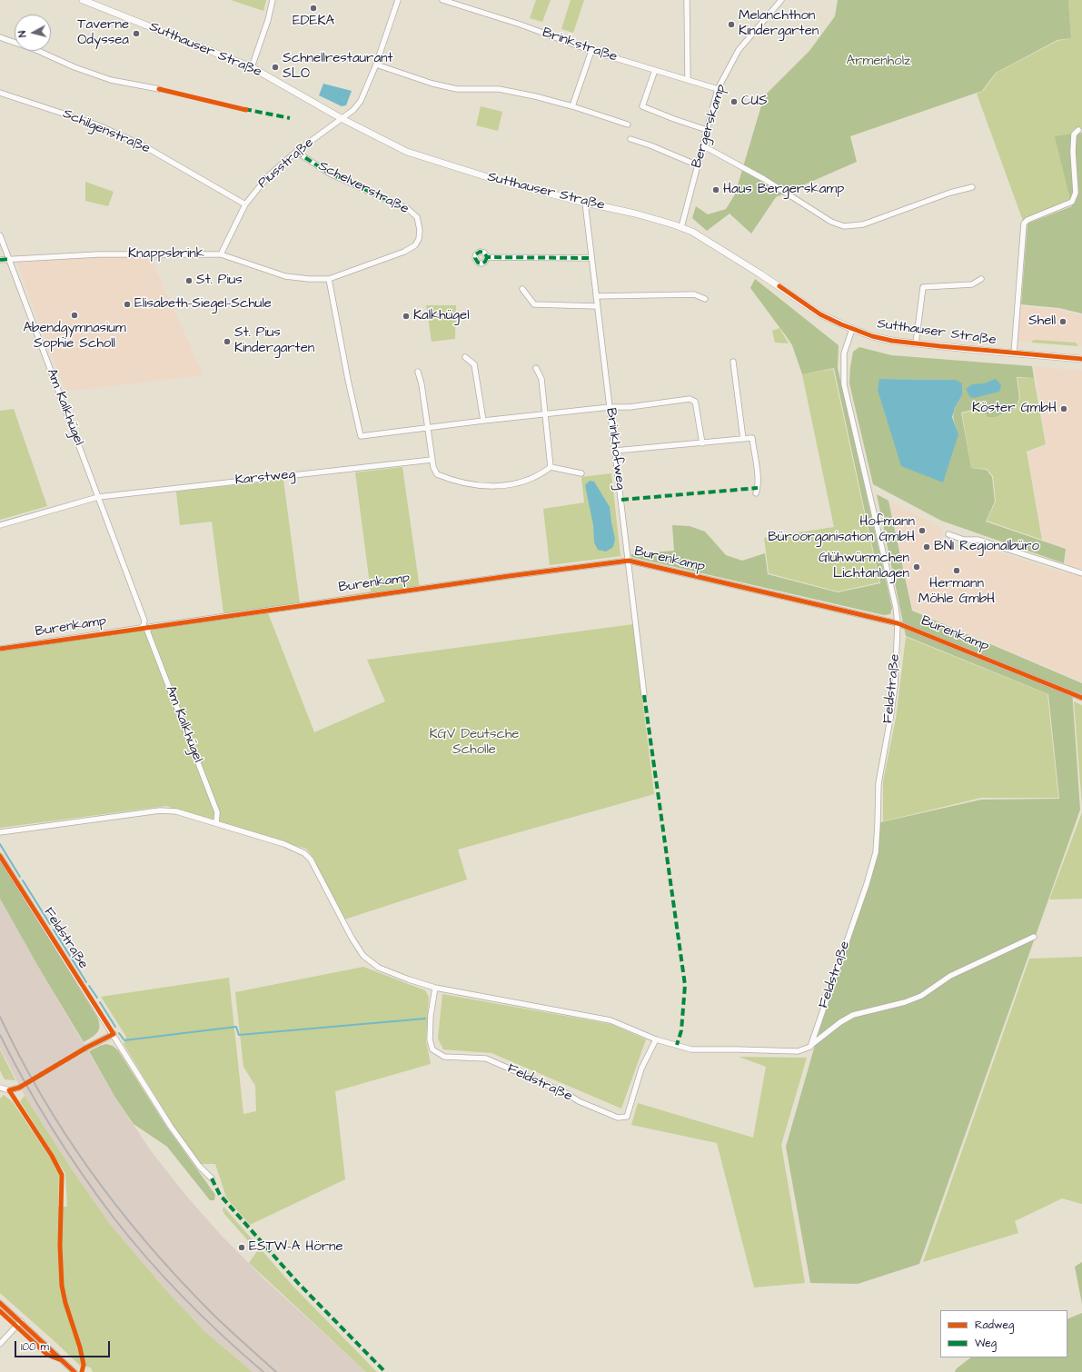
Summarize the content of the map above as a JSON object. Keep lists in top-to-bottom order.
{
  "streets": {
    "street": [
      "Brinkstraße",
      "Sutthauser Straße",
      "Bergerskamp",
      "Schilgenstraße",
      "Piusstraße",
      "Schelverstraße",
      "Knappsbrink",
      "Am Kalkhügel",
      "Brinkhofweg",
      "Karstweg",
      "Burenkamp",
      "Feldstraße"
    ]
  },
  "crossings": [
    ["Brinkstraße", "Bergerskamp"],
    ["Sutthauser Straße", "Bergerskamp"],
    ["Sutthauser Straße", "Piusstraße"],
    ["Sutthauser Straße", "Brinkhofweg"],
    ["Sutthauser Straße", "Feldstraße"],
    ["Schilgenstraße", "Piusstraße"],
    ["Piusstraße", "Schelverstraße"],
    ["Piusstraße", "Knappsbrink"],
    ["Schelverstraße", "Knappsbrink"],
    ["Knappsbrink", "Am Kalkhügel"],
    ["Am Kalkhügel", "Karstweg"],
    ["Am Kalkhügel", "Burenkamp"],
    ["Am Kalkhügel", "Feldstraße"],
    ["Brinkhofweg", "Burenkamp"],
    ["Burenkamp", "Feldstraße"]
  ],
  "parks": ["Armenholz", "KGV Deutsche Scholle"],
  "places": [
    "EDEKA",
    "Melanchthon Kindergarten",
    "Taverne Odyssea",
    "Schnellrestaurant SLO",
    "CUS",
    "Haus Bergerskamp",
    "St. Pius",
    "Elisabeth-Siegel-Schule",
    "Abendgymnasium Sophie Scholl",
    "Kalkhügel",
    "Shell",
    "St. Pius Kindergarten",
    "Köster GmbH",
    "Hofmann Büroorganisation GmbH",
    "BNI Regionalbüro",
    "Glühwürmchen Lichtanlagen",
    "Hermann Möhle GmbH",
    "ESTW-A Hörne"
  ],
  "legend": ["Radweg", "Weg"],
  "scale_bar": "100 m",
  "north": "left"
}
